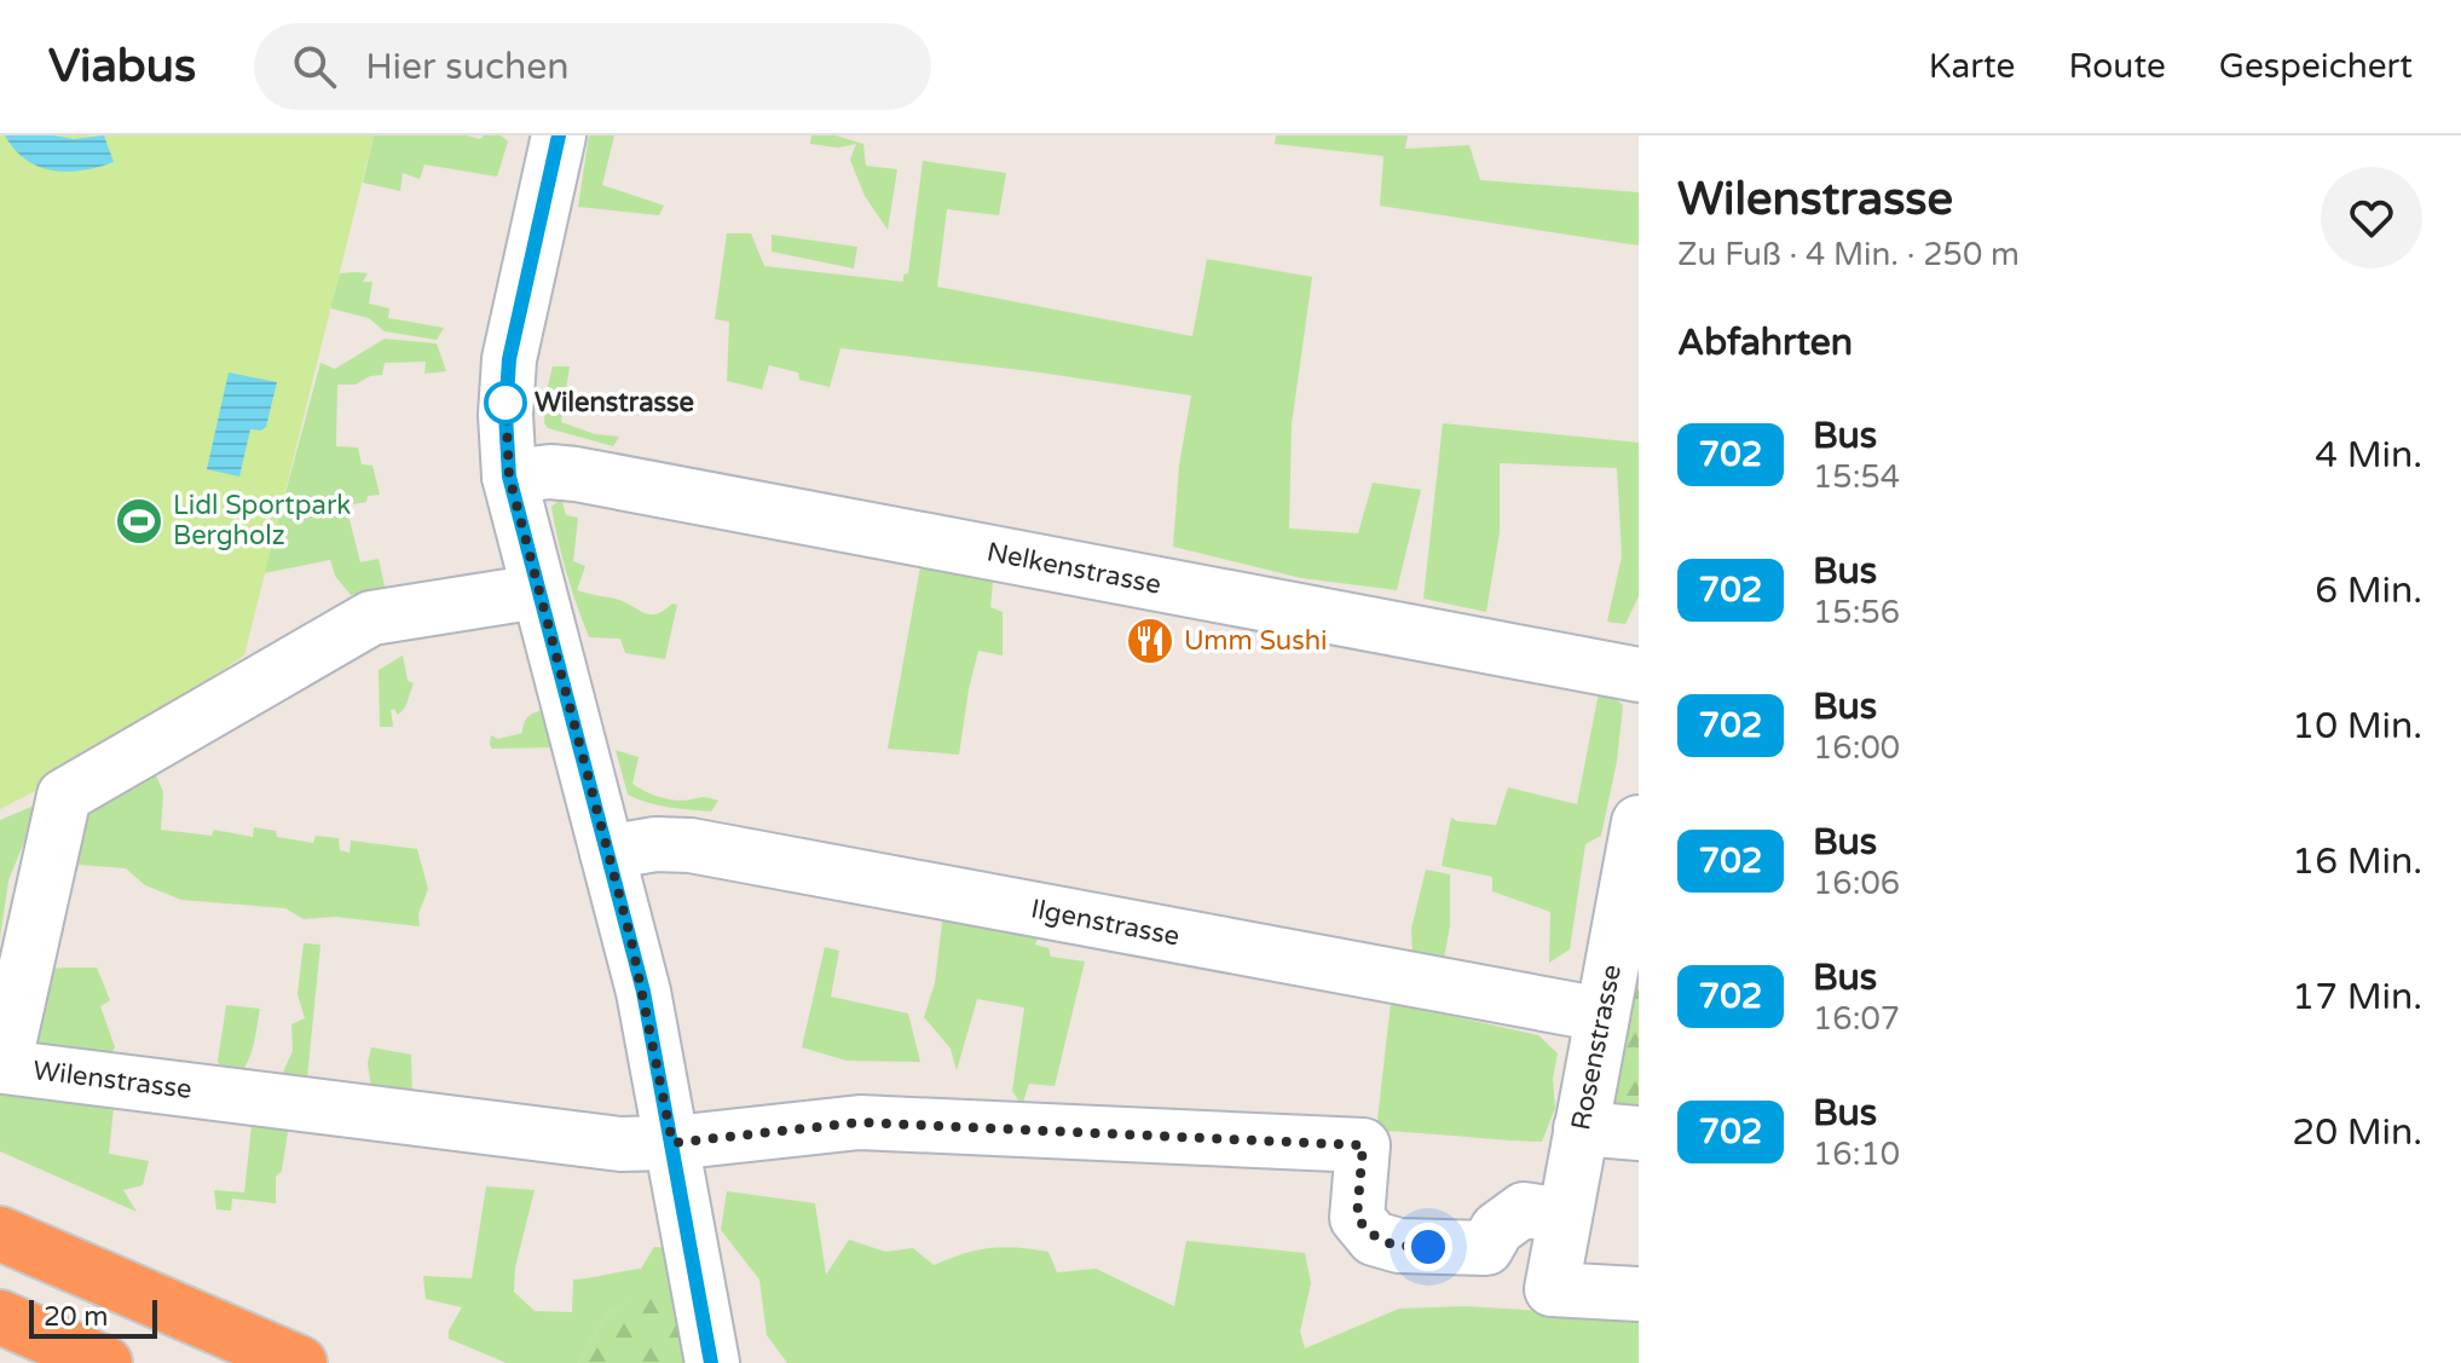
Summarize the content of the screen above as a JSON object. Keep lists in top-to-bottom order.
{
  "streets": {
    "street": [
      "Nelkenstrasse",
      "Ilgenstrasse",
      "Rosenstrasse",
      "Wilenstrasse"
    ]
  },
  "crossings": [
    ["Ilgenstrasse", "Rosenstrasse"]
  ],
  "places": {
    "other": ["Wilenstrasse"],
    "sports": ["Lidl Sportpark Bergholz"],
    "restaurant": ["Umm Sushi"]
  },
  "lines": ["bus line 702"],
  "scale_bar": "20 m",
  "page": {
    "header": "Viabus",
    "search": "Hier suchen",
    "nav": ["Karte", "Route", "Gespeichert"],
    "heading": [
      ["Wilenstrasse", "Zu Fuß · 4 Min. · 250 m"],
      "Abfahrten"
    ],
    "list": [
      {
        "mark": "702",
        "name": "Bus",
        "note": "15:54",
        "value": "4 Min."
      },
      {
        "mark": "702",
        "name": "Bus",
        "note": "15:56",
        "value": "6 Min."
      },
      {
        "mark": "702",
        "name": "Bus",
        "note": "16:00",
        "value": "10 Min."
      },
      {
        "mark": "702",
        "name": "Bus",
        "note": "16:06",
        "value": "16 Min."
      },
      {
        "mark": "702",
        "name": "Bus",
        "note": "16:07",
        "value": "17 Min."
      },
      {
        "mark": "702",
        "name": "Bus",
        "note": "16:10",
        "value": "20 Min."
      }
    ],
    "scale": "20 m"
  }
}
